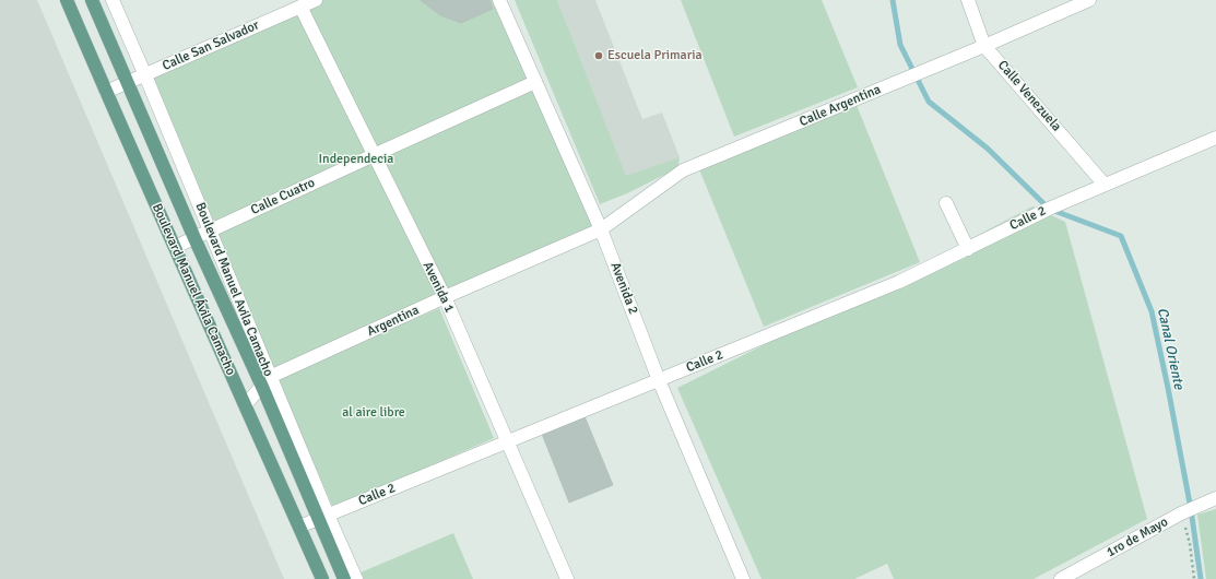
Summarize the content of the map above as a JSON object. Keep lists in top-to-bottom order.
{
  "streets": {
    "main road": ["Boulevard Manuel Ávila Camacho"],
    "street": [
      "Calle San Salvador",
      "Calle Venezuela",
      "Calle Argentina",
      "Calle Cuatro",
      "Calle 2",
      "Avenida 1",
      "Avenida 2",
      "Boulevard Manuel Avila Camacho",
      "Argentina",
      "1ro de Mayo"
    ]
  },
  "crossings": [
    ["Calle San Salvador", "Avenida 1"],
    ["Calle San Salvador", "Boulevard Manuel Ávila Camacho"],
    ["Calle San Salvador", "Boulevard Manuel Avila Camacho"],
    ["Calle Venezuela", "Calle Argentina"],
    ["Calle Venezuela", "Calle 2"],
    ["Calle Argentina", "Avenida 2"],
    ["Calle Argentina", "Argentina"],
    ["Calle Cuatro", "Avenida 1"],
    ["Calle Cuatro", "Avenida 2"],
    ["Calle Cuatro", "Boulevard Manuel Ávila Camacho"],
    ["Calle Cuatro", "Boulevard Manuel Avila Camacho"],
    ["Calle 2", "Avenida 1"],
    ["Calle 2", "Avenida 2"],
    ["Calle 2", "Boulevard Manuel Ávila Camacho"],
    ["Avenida 1", "Argentina"],
    ["Avenida 2", "Argentina"],
    ["Boulevard Manuel Ávila Camacho", "Boulevard Manuel Avila Camacho"],
    ["Boulevard Manuel Ávila Camacho", "Argentina"],
    ["Boulevard Manuel Avila Camacho", "Argentina"]
  ],
  "water": ["Canal Oriente"],
  "parks": ["Independecia", "al aire libre"],
  "places": ["Escuela Primaria"]
}
